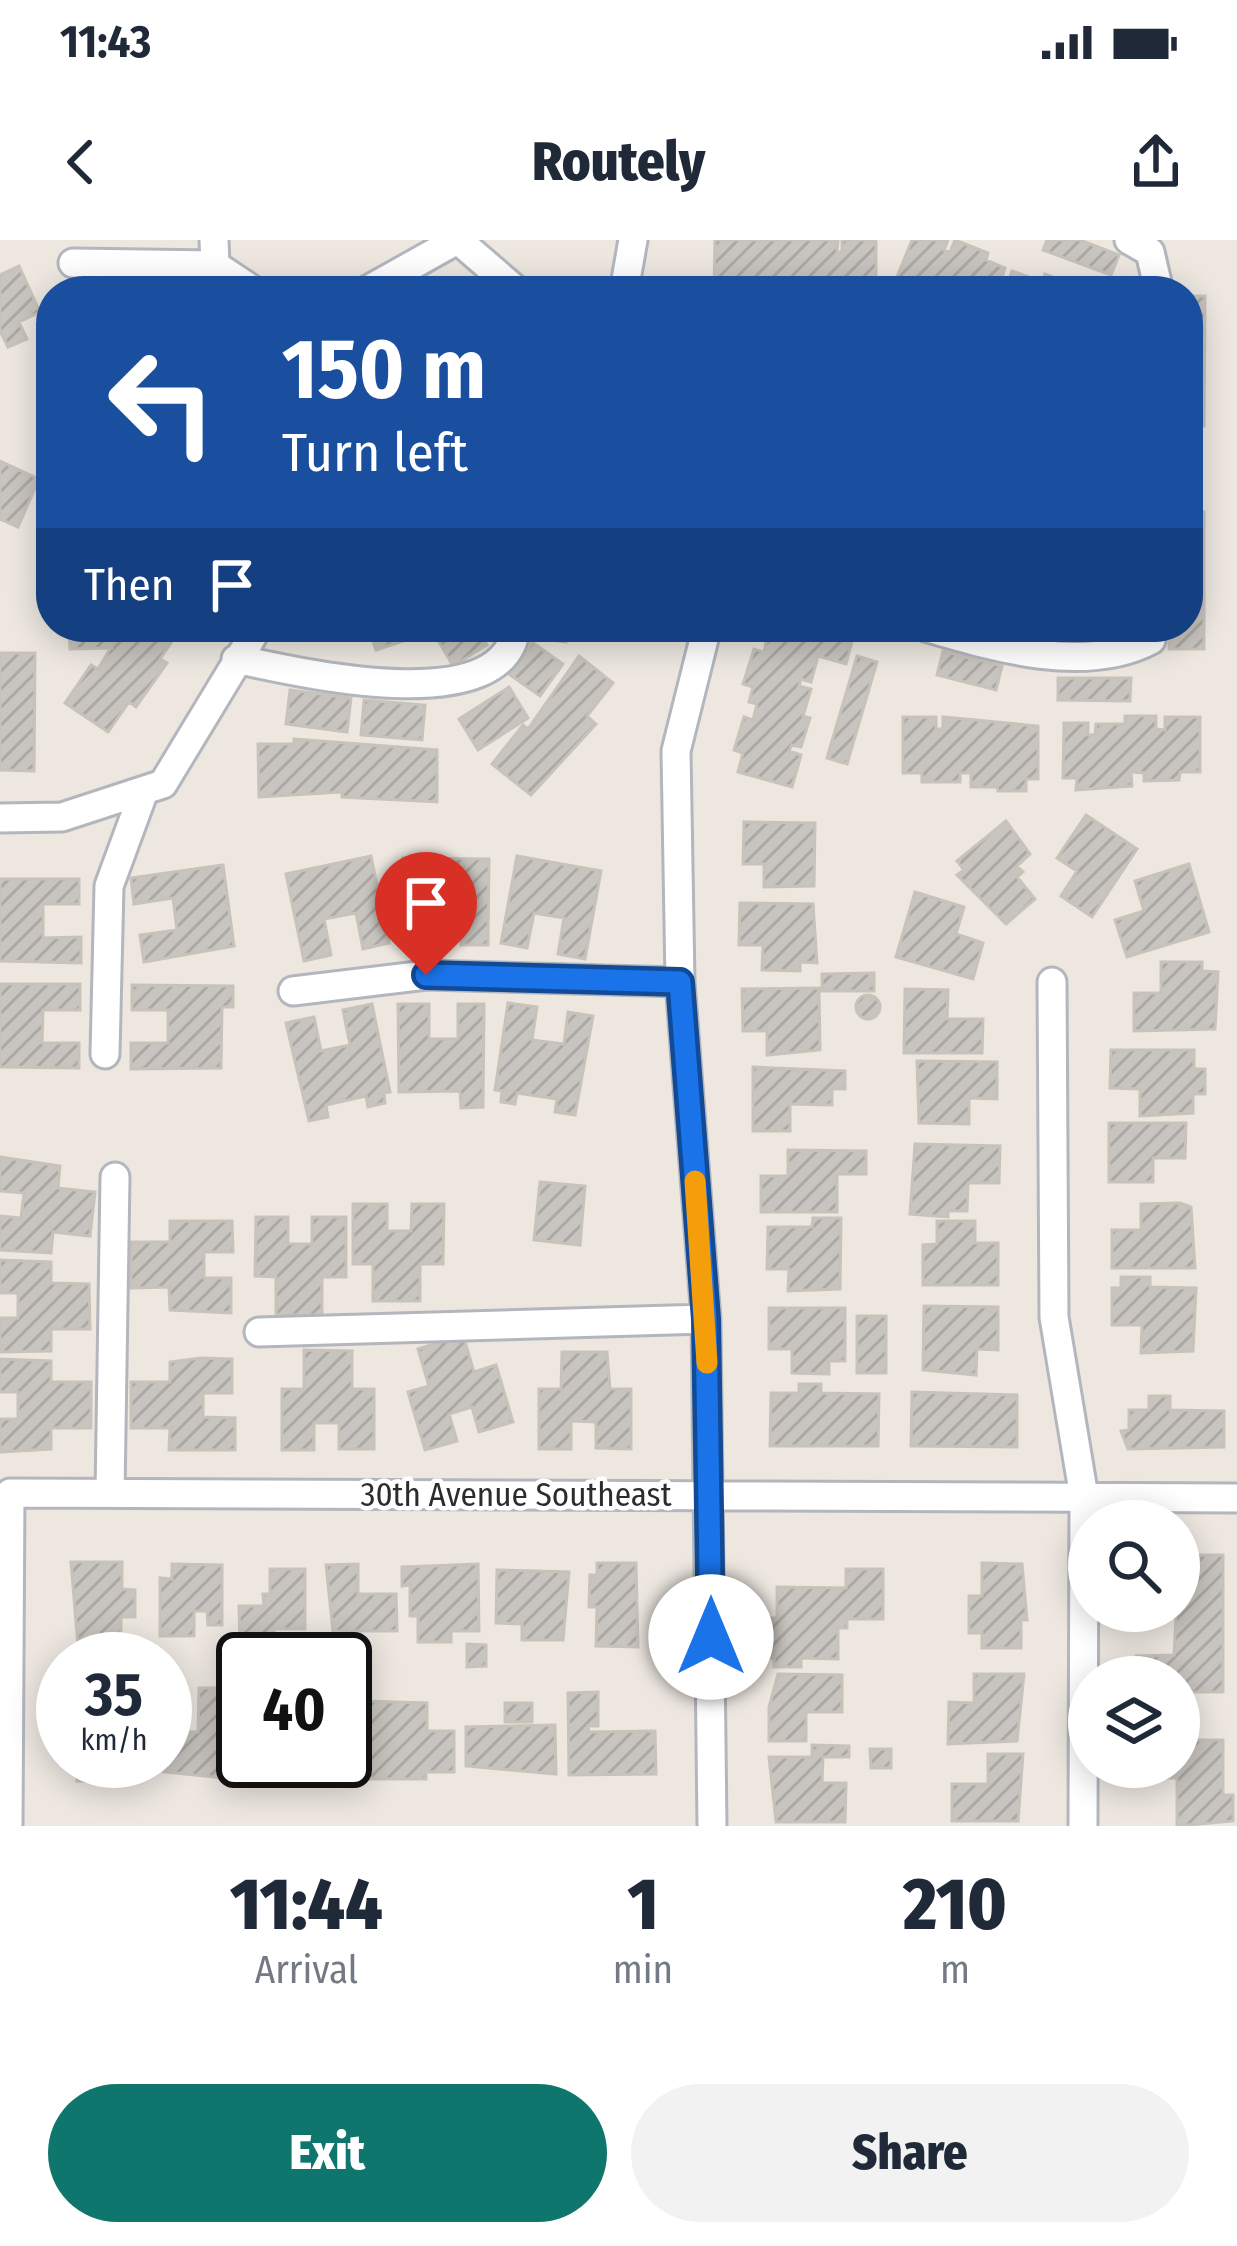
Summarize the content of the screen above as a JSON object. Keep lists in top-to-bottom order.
{
  "streets": {
    "street": ["30th Avenue Southeast"]
  },
  "page": {
    "status": "11:43",
    "header": "Routely",
    "turn": ["150 m", "Turn left"],
    "then": "Then",
    "speed": "35 km/h",
    "limit": "40",
    "eta": [
      "11:44",
      "Arrival",
      "1",
      "min",
      "210",
      "m"
    ],
    "buttons": ["Exit", "Share"]
  }
}
